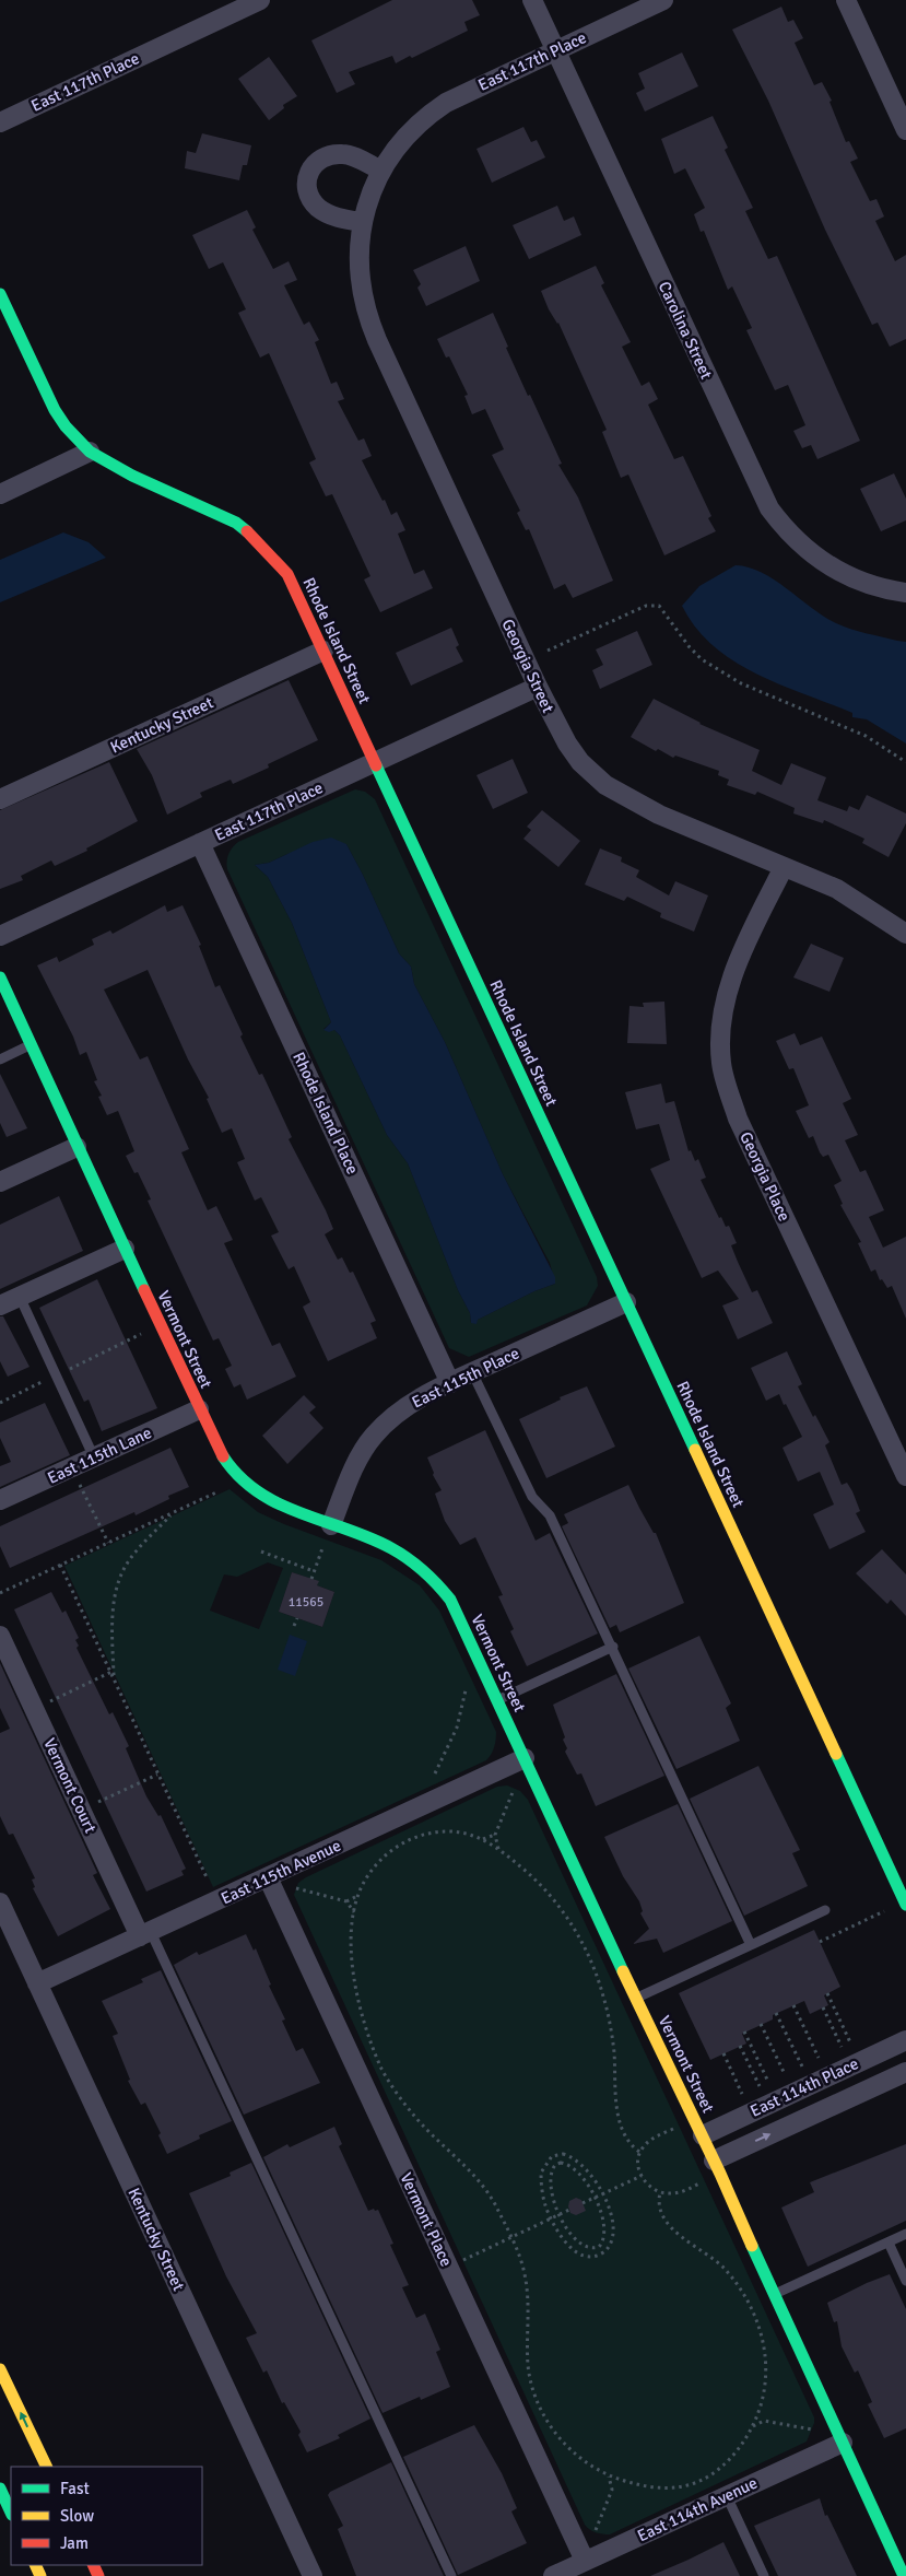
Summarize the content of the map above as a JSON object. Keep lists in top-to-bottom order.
{
  "streets": {
    "main road": ["Rhode Island Street", "Vermont Street"],
    "street": [
      "East 117th Place",
      "Carolina Street",
      "Georgia Street",
      "Kentucky Street",
      "Rhode Island Place",
      "Georgia Place",
      "East 115th Place",
      "East 115th Lane",
      "Vermont Court",
      "East 115th Avenue",
      "East 114th Place",
      "Vermont Place",
      "East 114th Avenue"
    ]
  },
  "crossings": [
    ["East 117th Place", "Carolina Street"],
    ["East 117th Place", "Rhode Island Street"],
    ["East 117th Place", "Georgia Street"],
    ["East 117th Place", "Rhode Island Place"],
    ["Rhode Island Street", "Kentucky Street"],
    ["Rhode Island Street", "East 115th Place"],
    ["Georgia Street", "Georgia Place"],
    ["Kentucky Street", "East 115th Avenue"],
    ["Rhode Island Place", "East 115th Place"],
    ["Vermont Street", "East 115th Place"],
    ["Vermont Street", "East 115th Lane"],
    ["Vermont Street", "East 115th Avenue"],
    ["Vermont Street", "East 114th Place"],
    ["Vermont Street", "East 114th Avenue"],
    ["Vermont Court", "East 115th Avenue"],
    ["East 115th Avenue", "Vermont Place"],
    ["Vermont Place", "East 114th Avenue"]
  ],
  "house_numbers": ["11565"],
  "legend": ["Fast", "Slow", "Jam"]
}
